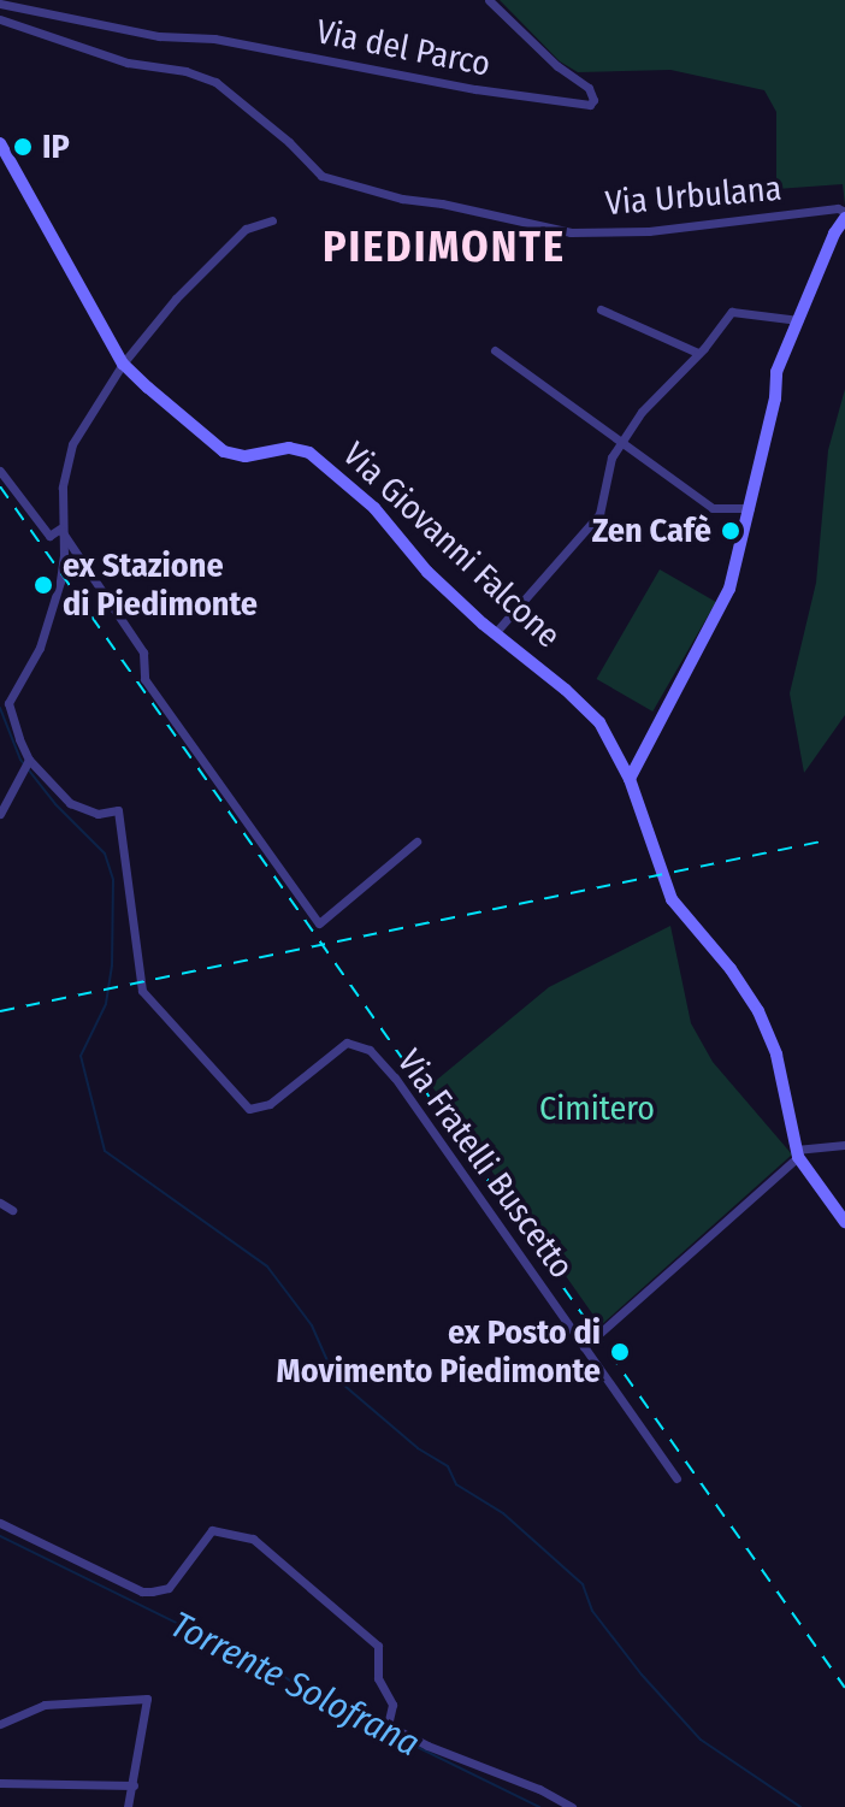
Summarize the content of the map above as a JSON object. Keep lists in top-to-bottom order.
{
  "streets": {
    "main road": ["Via Giovanni Falcone"],
    "street": ["Via del Parco", "Via Urbulana", "Via Fratelli Buscetto"]
  },
  "crossings": [
    ["Via Giovanni Falcone", "Via Fratelli Buscetto"]
  ],
  "districts": ["PIEDIMONTE"],
  "water": ["Torrente Solofrana"],
  "parks": ["Cimitero"],
  "places": [
    "IP",
    "Zen Cafè",
    "ex Stazione di Piedimonte",
    "ex Posto di Movimento Piedimonte"
  ]
}
